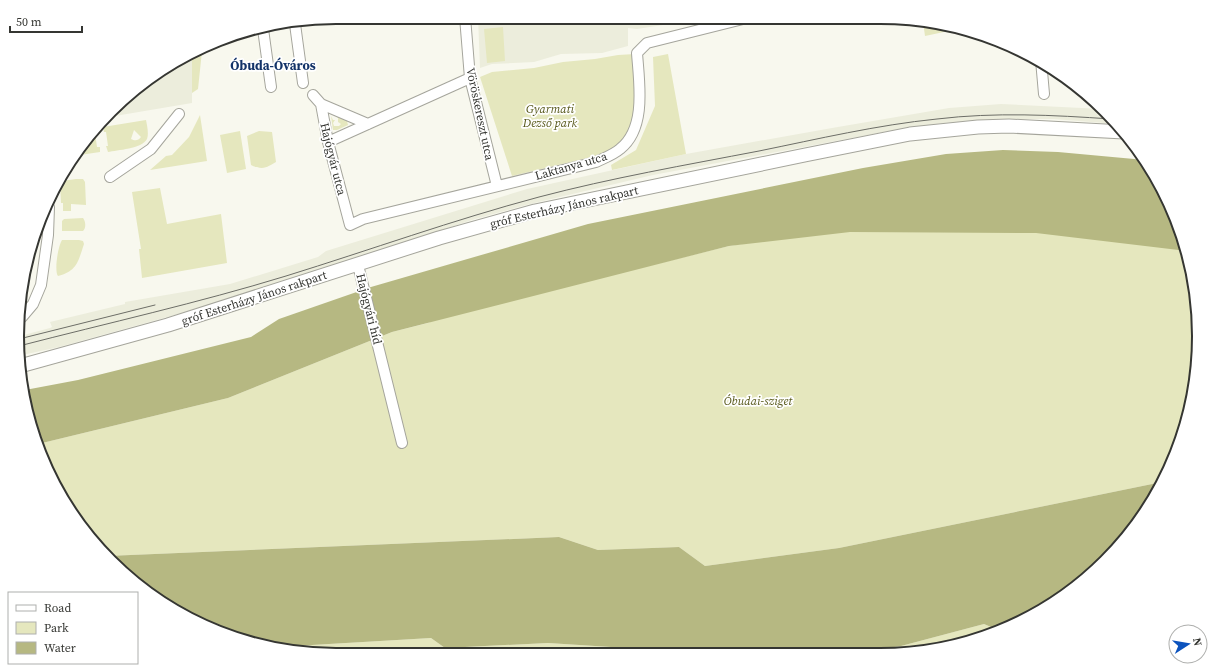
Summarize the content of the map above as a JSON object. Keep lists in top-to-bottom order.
{
  "streets": {
    "main road": ["gróf Esterházy János rakpart"],
    "street": [
      "Vöröskereszt utca",
      "Hajógyár utca",
      "Laktanya utca",
      "Hajógyári híd"
    ]
  },
  "crossings": [
    ["Vöröskereszt utca", "Laktanya utca"],
    ["Hajógyár utca", "Laktanya utca"],
    ["gróf Esterházy János rakpart", "Hajógyári híd"]
  ],
  "districts": ["Óbuda-Óváros"],
  "parks": ["Gyarmati Dezső park", "Óbudai-sziget"],
  "legend": ["Road", "Park", "Water"],
  "scale_bar": "50 m",
  "north": "right"
}
